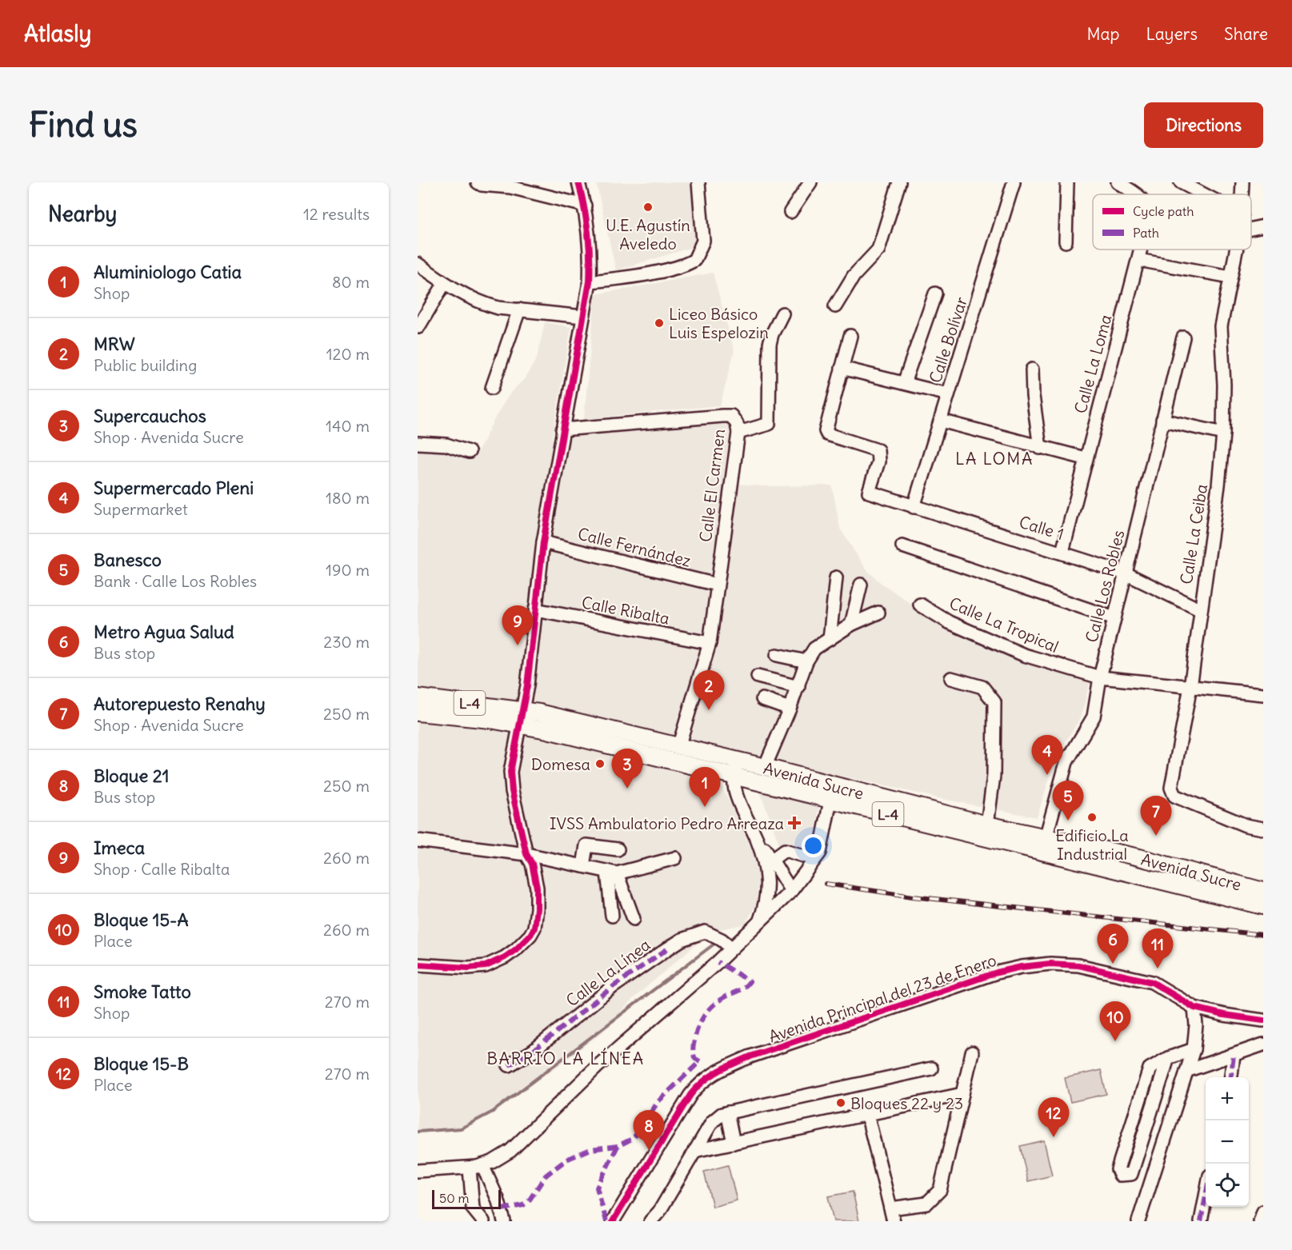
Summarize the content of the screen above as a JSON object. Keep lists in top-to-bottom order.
{
  "streets": {
    "main road": ["L-4", "Avenida Sucre"],
    "street": [
      "Calle Bolívar",
      "Calle La Loma",
      "Calle El Carmen",
      "Calle 1",
      "Calle La Ceiba",
      "Calle Fernández",
      "Calle Los Robles",
      "Calle Ribalta",
      "Calle La Tropical",
      "Calle La Línea",
      "Avenida Principal del 23 de Enero"
    ]
  },
  "crossings": [
    ["Calle Bolívar", "Calle 1"],
    ["Calle La Loma", "Calle 1"],
    ["Calle El Carmen", "Calle Fernández"],
    ["Calle El Carmen", "Calle Ribalta"],
    ["Calle El Carmen", "Avenida Sucre"],
    ["Calle 1", "Calle La Ceiba"],
    ["Calle 1", "Calle Los Robles"],
    ["Calle La Ceiba", "Calle La Tropical"],
    ["Calle Los Robles", "Calle La Tropical"],
    ["Calle Los Robles", "Avenida Sucre"]
  ],
  "districts": ["LA LOMA", "BARRIO LA LÍNEA"],
  "places": {
    "other": [
      "U.E. Agustín Aveledo",
      "Liceo Básico Luis Espelozin",
      "Domesa",
      "Edificio La Industrial",
      "Bloques 22 y 23"
    ],
    "health": ["IVSS Ambulatorio Pedro Arreaza"]
  },
  "legend": ["Cycle path", "Path"],
  "scale_bar": "50 m",
  "page": {
    "header": "Atlasly",
    "nav": ["Map", "Layers", "Share"],
    "buttons": "Directions",
    "title": "Find us",
    "heading": ["Nearby", "12 results"],
    "list": [
      {
        "mark": "1",
        "name": "Aluminiologo Catia",
        "note": "Shop",
        "value": "80 m"
      },
      {
        "mark": "2",
        "name": "MRW",
        "note": "Public building",
        "value": "120 m"
      },
      {
        "mark": "3",
        "name": "Supercauchos",
        "note": "Shop · Avenida Sucre",
        "value": "140 m"
      },
      {
        "mark": "4",
        "name": "Supermercado Pleni",
        "note": "Supermarket",
        "value": "180 m"
      },
      {
        "mark": "5",
        "name": "Banesco",
        "note": "Bank · Calle Los Robles",
        "value": "190 m"
      },
      {
        "mark": "6",
        "name": "Metro Agua Salud",
        "note": "Bus stop",
        "value": "230 m"
      },
      {
        "mark": "7",
        "name": "Autorepuesto Renahy",
        "note": "Shop · Avenida Sucre",
        "value": "250 m"
      },
      {
        "mark": "8",
        "name": "Bloque 21",
        "note": "Bus stop",
        "value": "250 m"
      },
      {
        "mark": "9",
        "name": "Imeca",
        "note": "Shop · Calle Ribalta",
        "value": "260 m"
      },
      {
        "mark": "10",
        "name": "Bloque 15-A",
        "note": "Place",
        "value": "260 m"
      },
      {
        "mark": "11",
        "name": "Smoke Tatto",
        "note": "Shop",
        "value": "270 m"
      },
      {
        "mark": "12",
        "name": "Bloque 15-B",
        "note": "Place",
        "value": "270 m"
      }
    ],
    "pins": [
      "9",
      "2",
      "4",
      "3",
      "1",
      "5",
      "7",
      "6",
      "11",
      "10",
      "12",
      "8"
    ],
    "map_buttons": ["+", "−"],
    "scale": "50 m"
  }
}
